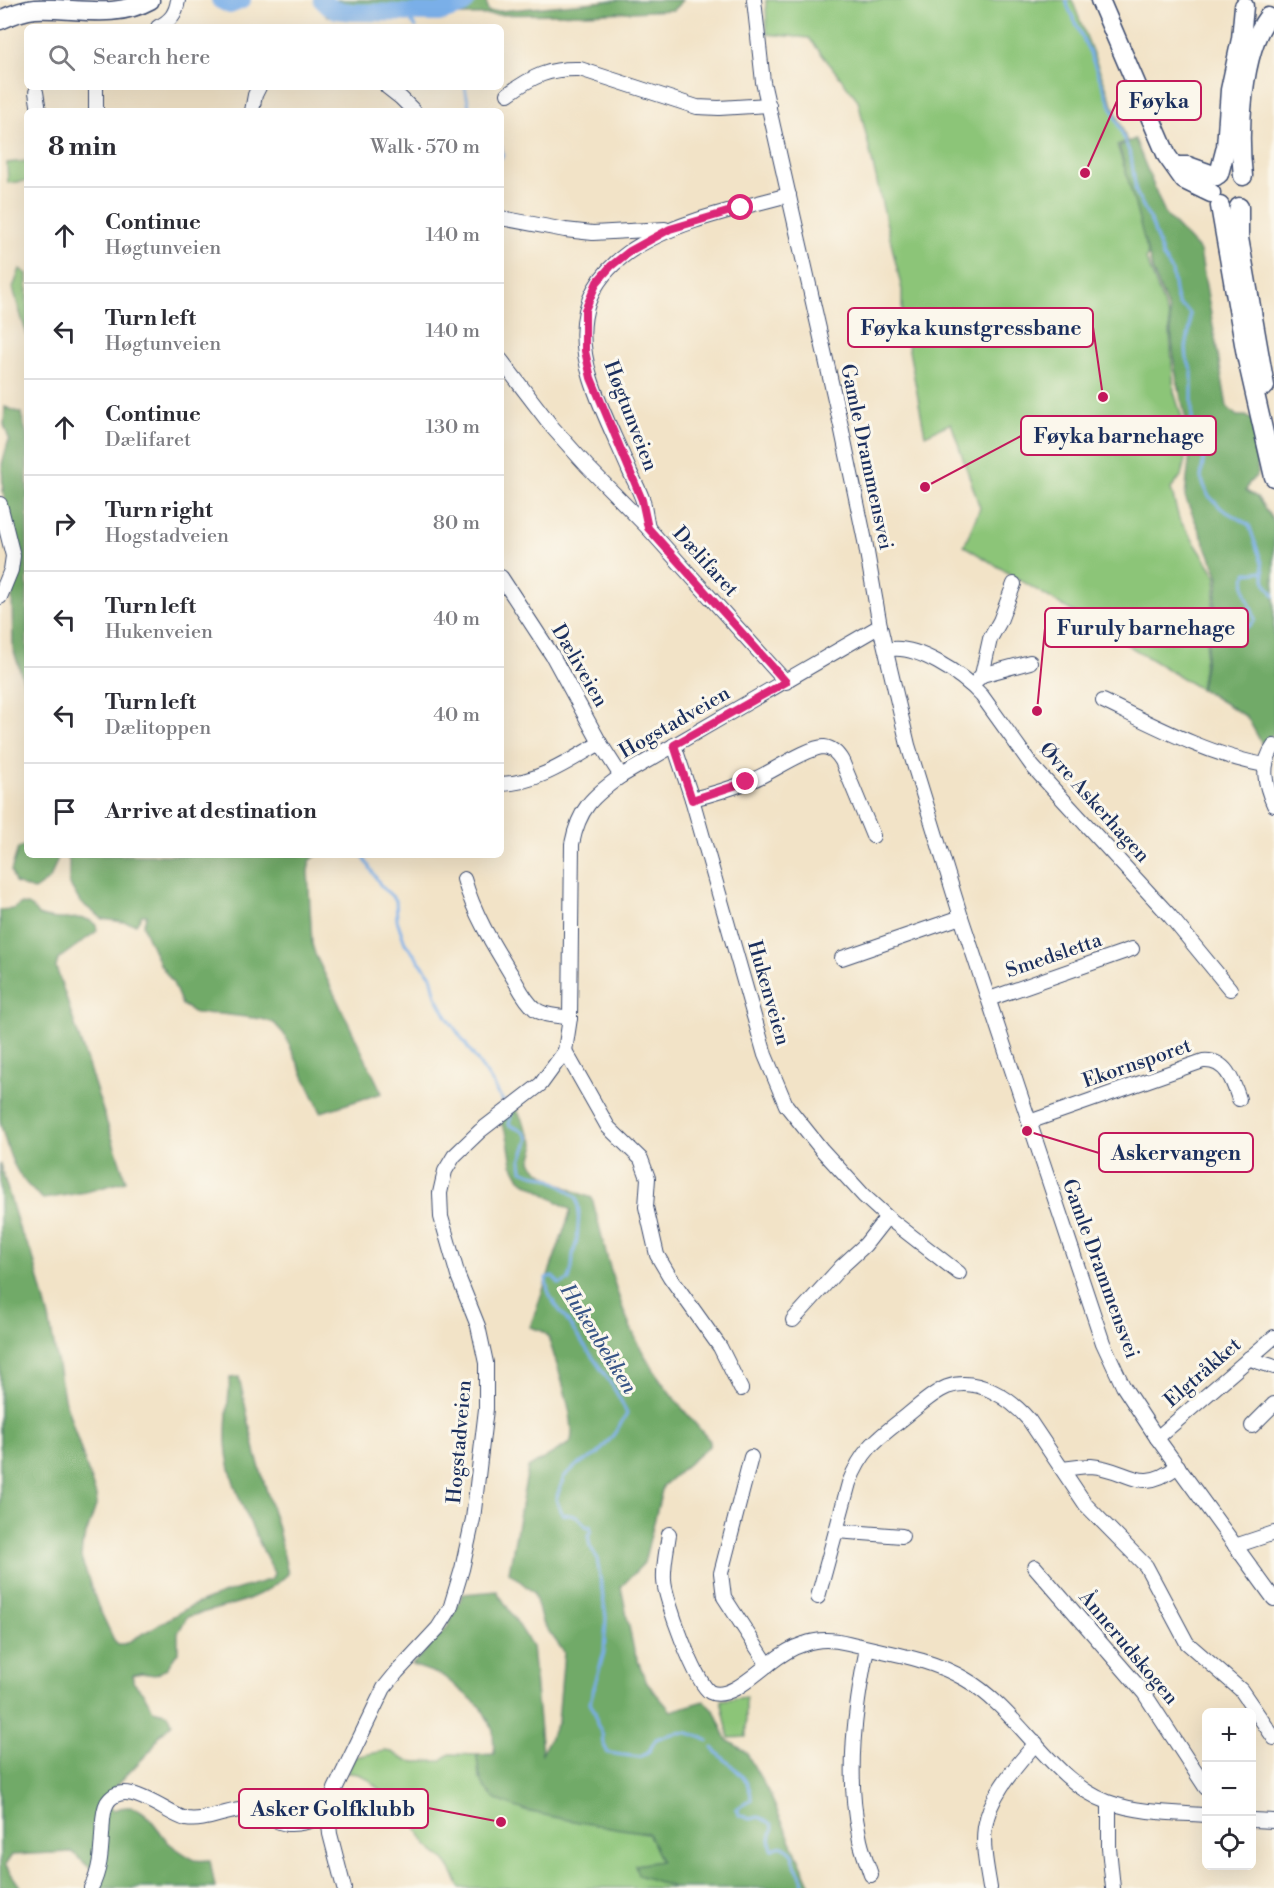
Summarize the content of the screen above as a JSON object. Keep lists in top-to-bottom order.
{
  "streets": {
    "street": [
      "Høgtunveien",
      "Gamle Drammensvei",
      "Dælifaret",
      "Dæliveien",
      "Hogstadveien",
      "Øvre Askerhagen",
      "Smedsletta",
      "Hukenveien",
      "Ekornsporet",
      "Elgtråkket",
      "Ånnerudskogen"
    ]
  },
  "crossings": [
    ["Høgtunveien", "Gamle Drammensvei"],
    ["Høgtunveien", "Dælifaret"],
    ["Gamle Drammensvei", "Hogstadveien"],
    ["Gamle Drammensvei", "Øvre Askerhagen"],
    ["Gamle Drammensvei", "Smedsletta"],
    ["Gamle Drammensvei", "Ekornsporet"],
    ["Gamle Drammensvei", "Elgtråkket"],
    ["Dælifaret", "Hogstadveien"],
    ["Dæliveien", "Hogstadveien"],
    ["Hogstadveien", "Hukenveien"]
  ],
  "water": ["Hukenbekken"],
  "places": [
    "Føyka",
    "Føyka kunstgressbane",
    "Føyka barnehage",
    "Furuly barnehage",
    "Askervangen",
    "Asker Golfklubb"
  ],
  "page": {
    "search": "Search here",
    "heading": ["8 min", "Walk · 570 m"],
    "list": [
      ["Continue", "Høgtunveien", "140 m"],
      ["Turn left", "Høgtunveien", "140 m"],
      ["Continue", "Dælifaret", "130 m"],
      ["Turn right", "Hogstadveien", "80 m"],
      ["Turn left", "Hukenveien", "40 m"],
      ["Turn left", "Dælitoppen", "40 m"],
      "Arrive at destination"
    ],
    "map_buttons": ["+", "−"]
  }
}
